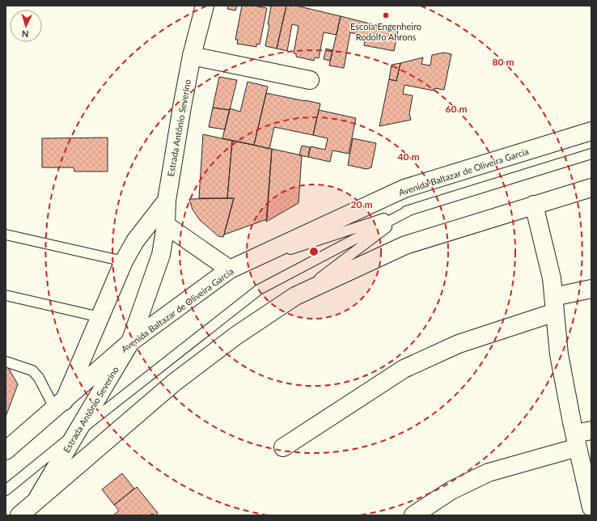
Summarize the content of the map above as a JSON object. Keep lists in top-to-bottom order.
{
  "streets": {
    "main road": ["Estrada Antônio Severino", "Avenida Baltazar de Oliveira Garcia"]
  },
  "crossings": [
    ["Estrada Antônio Severino", "Avenida Baltazar de Oliveira Garcia"]
  ],
  "places": ["Escola Engenheiro Rodolfo Ahrons"],
  "north": "bottom",
  "rings": [
    "80 m",
    "60 m",
    "40 m",
    "20 m"
  ]
}
